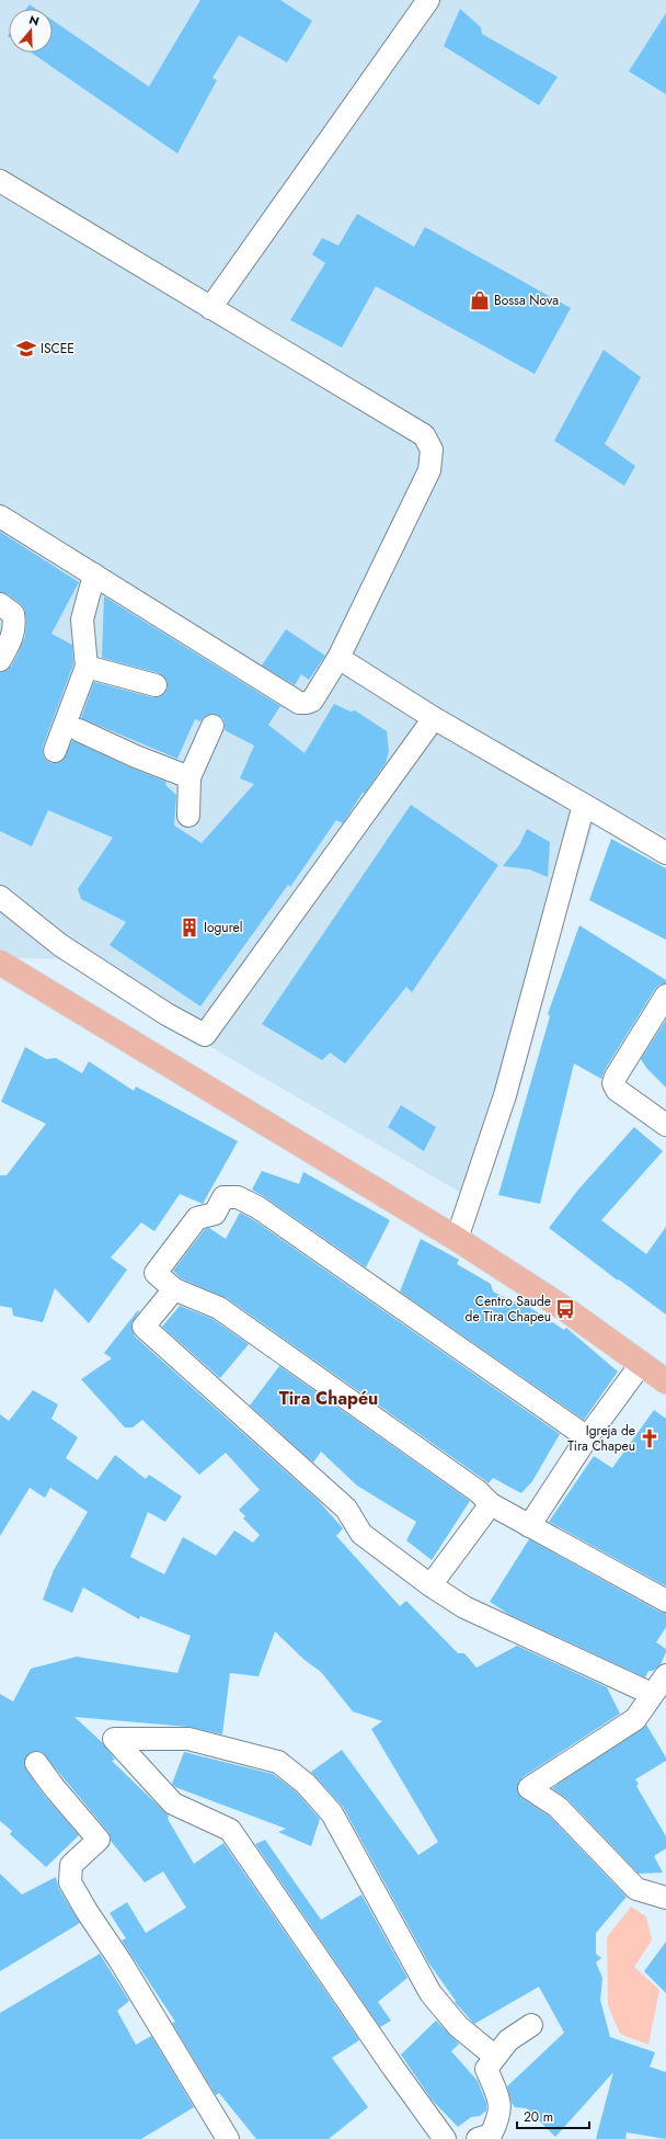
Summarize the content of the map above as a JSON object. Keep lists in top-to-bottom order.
{
  "districts": ["Tira Chapéu"],
  "places": {
    "shop": ["Bossa Nova"],
    "school or university": ["ISCEE"],
    "building": ["Iogurel"],
    "bus stop": ["Centro Saude de Tira Chapeu"],
    "church": ["Igreja de Tira Chapeu"]
  },
  "scale_bar": "20 m",
  "north": "top"
}
